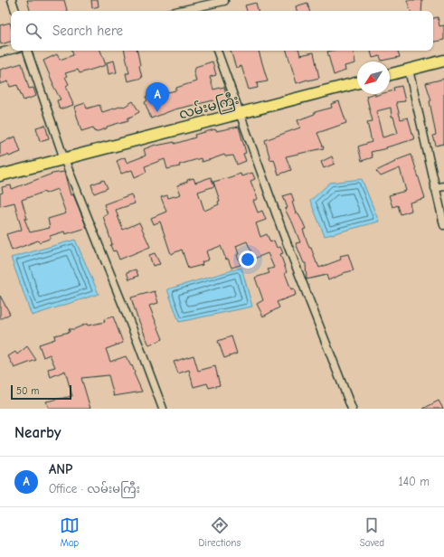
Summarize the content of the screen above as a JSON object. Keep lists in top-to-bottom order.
{
  "streets": {
    "main road": ["လမ်းမကြီး"]
  },
  "scale_bar": "50 m",
  "north": "bottom left",
  "page": {
    "search": "Search here",
    "pins": "A",
    "scale": "50 m",
    "heading": "Nearby",
    "list": [
      {
        "mark": "A",
        "name": "ANP",
        "note": "Office · လမ်းမကြီး",
        "value": "140 m"
      }
    ],
    "nav": ["Map", "Directions", "Saved"]
  }
}
